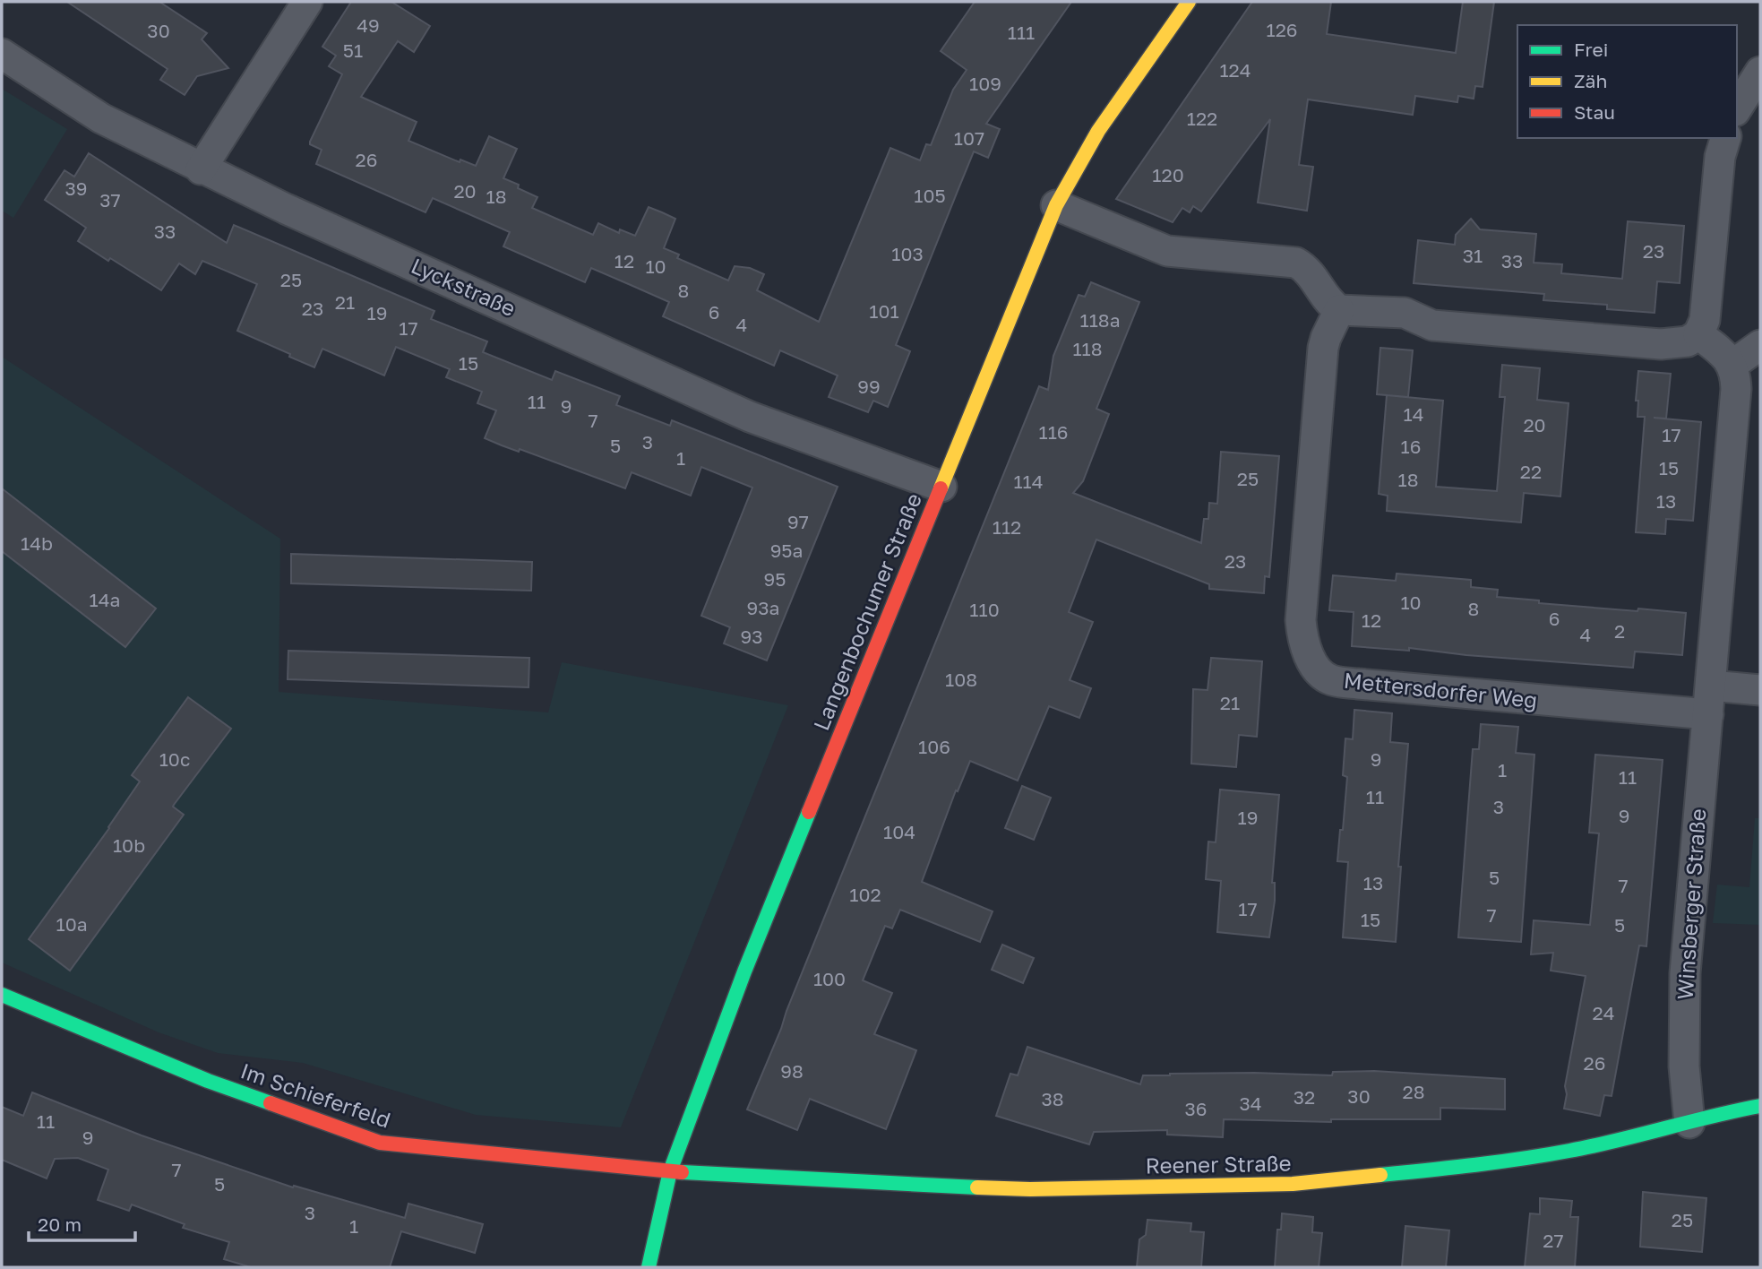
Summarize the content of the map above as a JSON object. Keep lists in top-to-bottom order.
{
  "streets": {
    "street": [
      "Lyckstraße",
      "Langenbochumer Straße",
      "Mettersdorfer Weg",
      "Winsberger Straße",
      "Im Schieferfeld",
      "Reener Straße"
    ]
  },
  "crossings": [
    ["Lyckstraße", "Langenbochumer Straße"],
    ["Langenbochumer Straße", "Im Schieferfeld"],
    ["Langenbochumer Straße", "Reener Straße"],
    ["Mettersdorfer Weg", "Winsberger Straße"],
    ["Winsberger Straße", "Reener Straße"],
    ["Im Schieferfeld", "Reener Straße"]
  ],
  "house_numbers": [
    "49",
    "126",
    "30",
    "111",
    "51",
    "124",
    "109",
    "122",
    "107",
    "26",
    "120",
    "39",
    "20",
    "105",
    "18",
    "37",
    "33",
    "23",
    "103",
    "31",
    "12",
    "33",
    "10",
    "25",
    "8",
    "21",
    "23",
    "101",
    "6",
    "19",
    "118a",
    "4",
    "17",
    "118",
    "15",
    "99",
    "11",
    "9",
    "14",
    "7",
    "20",
    "116",
    "17",
    "3",
    "5",
    "16",
    "1",
    "15",
    "22",
    "25",
    "18",
    "114",
    "13",
    "97",
    "112",
    "14b",
    "95a",
    "23",
    "95",
    "14a",
    "10",
    "93a",
    "8",
    "110",
    "6",
    "12",
    "2",
    "4",
    "93",
    "108",
    "21",
    "106",
    "10c",
    "9",
    "1",
    "11",
    "11",
    "3",
    "9",
    "19",
    "104",
    "10b",
    "5",
    "13",
    "7",
    "102",
    "17",
    "7",
    "15",
    "10a",
    "5",
    "100",
    "24",
    "26",
    "98",
    "28",
    "30",
    "32",
    "38",
    "34",
    "36",
    "11",
    "9",
    "7",
    "5",
    "3",
    "25",
    "1",
    "27"
  ],
  "legend": ["Frei", "Zäh", "Stau"],
  "scale_bar": "20 m"
}
